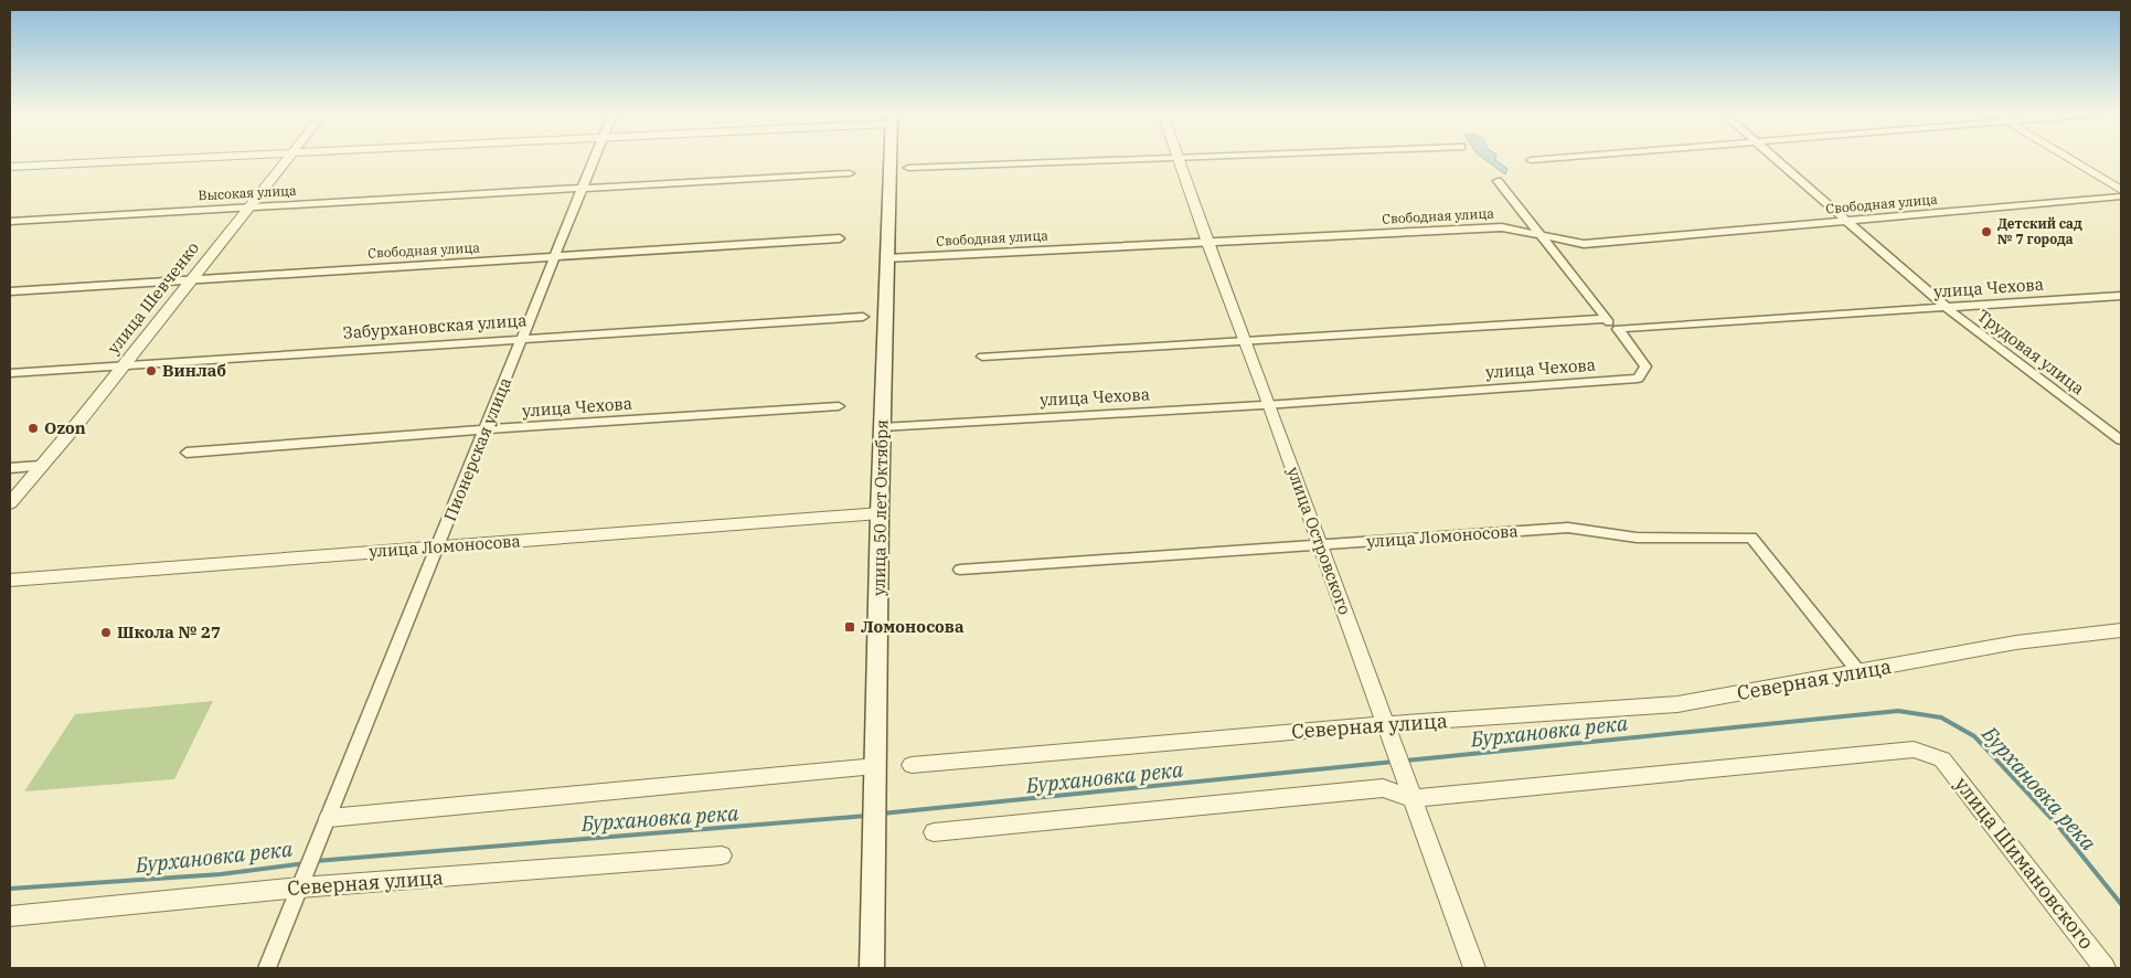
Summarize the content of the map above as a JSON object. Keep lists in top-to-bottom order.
{
  "streets": {
    "main road": ["улица 50 лет Октября"],
    "street": [
      "Высокая улица",
      "Свободная улица",
      "улица Чехова",
      "улица Шевченко",
      "Забурхановская улица",
      "Трудовая улица",
      "Пионерская улица",
      "улица Ломоносова",
      "улица Островского",
      "Северная улица",
      "улица Шимановского"
    ]
  },
  "crossings": [
    ["Высокая улица", "улица Шевченко"],
    ["Высокая улица", "Пионерская улица"],
    ["Свободная улица", "улица Шевченко"],
    ["Свободная улица", "Трудовая улица"],
    ["Свободная улица", "Пионерская улица"],
    ["Свободная улица", "улица 50 лет Октября"],
    ["Свободная улица", "улица Островского"],
    ["улица Чехова", "Трудовая улица"],
    ["улица Чехова", "Пионерская улица"],
    ["улица Чехова", "улица 50 лет Октября"],
    ["улица Чехова", "улица Островского"],
    ["улица Шевченко", "Забурхановская улица"],
    ["Забурхановская улица", "Пионерская улица"],
    ["Пионерская улица", "улица Ломоносова"],
    ["Пионерская улица", "Северная улица"],
    ["улица 50 лет Октября", "улица Ломоносова"],
    ["улица Ломоносова", "улица Островского"],
    ["улица Ломоносова", "Северная улица"],
    ["улица Островского", "Северная улица"],
    ["улица Островского", "улица Шимановского"]
  ],
  "water": ["Бурхановка река"],
  "places": {
    "other": [
      "Детский сад № 7 города",
      "Винлаб",
      "Ozon",
      "Школа № 27"
    ],
    "transit": ["Ломоносова"]
  }
}
